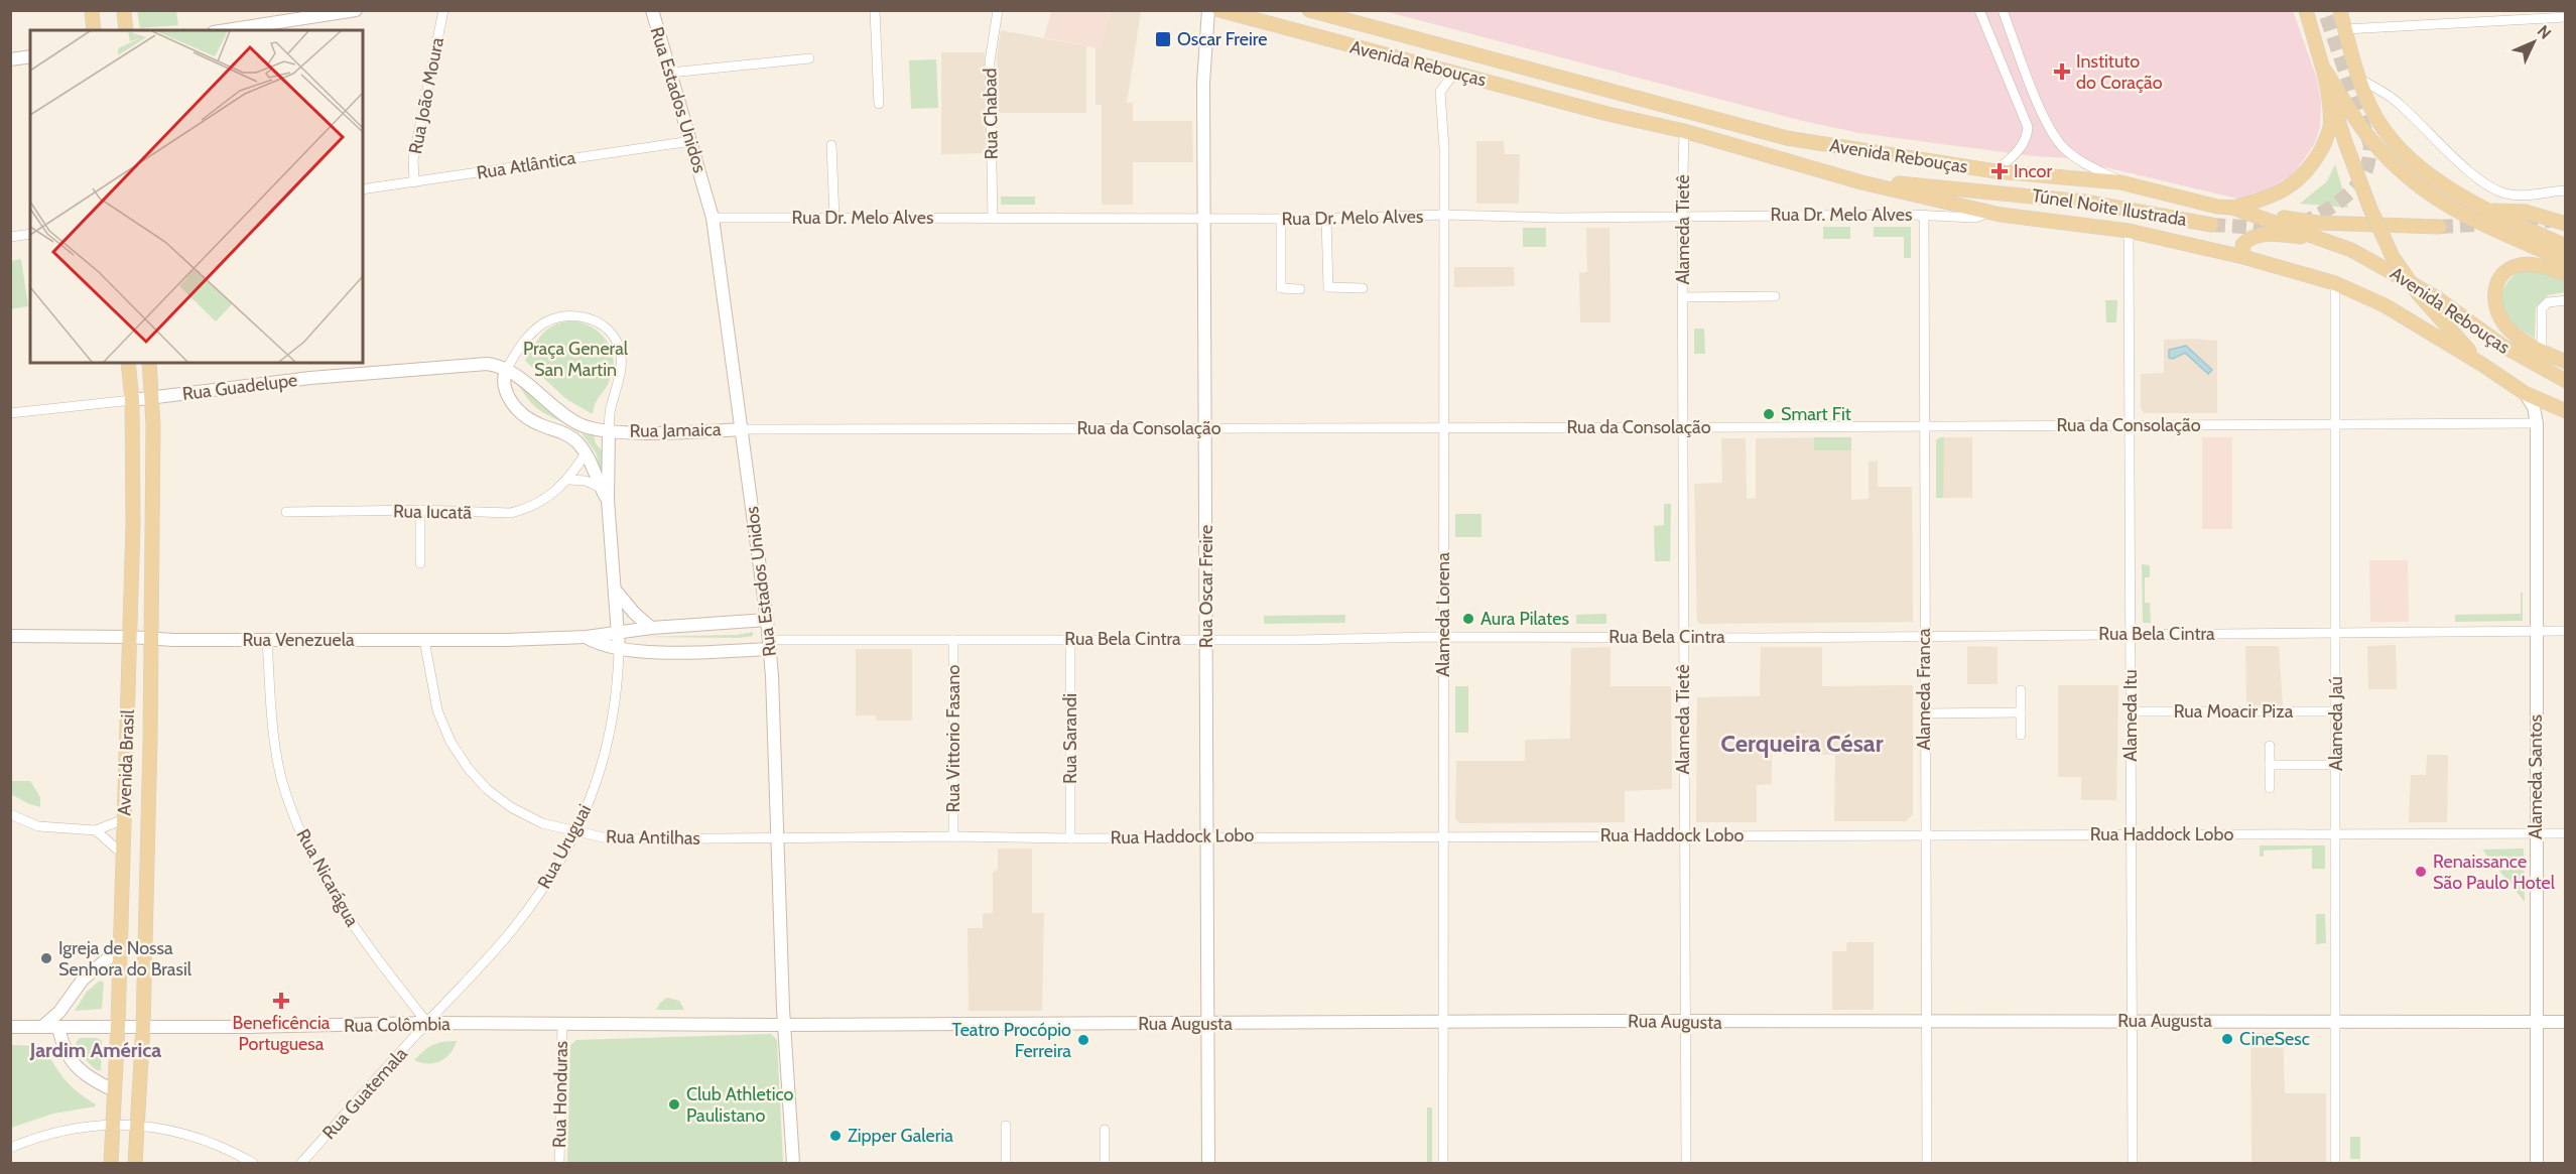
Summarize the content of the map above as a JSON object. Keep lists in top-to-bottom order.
{
  "streets": {
    "main road": ["Avenida Rebouças", "Túnel Noite Ilustrada", "Avenida Brasil"],
    "street": [
      "Rua João Moura",
      "Rua Estados Unidos",
      "Rua Chabad",
      "Rua Atlântica",
      "Rua Dr. Melo Alves",
      "Alameda Tietê",
      "Rua Guadelupe",
      "Rua da Consolação",
      "Rua Jamaica",
      "Rua Iucatã",
      "Rua Oscar Freire",
      "Alameda Lorena",
      "Rua Bela Cintra",
      "Rua Venezuela",
      "Alameda Franca",
      "Rua Moacir Piza",
      "Alameda Itu",
      "Alameda Jaú",
      "Rua Vittorio Fasano",
      "Rua Sarandi",
      "Alameda Santos",
      "Rua Haddock Lobo",
      "Rua Antilhas",
      "Rua Uruguai",
      "Rua Nicarágua",
      "Rua Augusta",
      "Rua Colômbia",
      "Rua Guatemala",
      "Rua Honduras"
    ]
  },
  "crossings": [
    ["Avenida Rebouças", "Túnel Noite Ilustrada"],
    ["Avenida Rebouças", "Rua Dr. Melo Alves"],
    ["Avenida Rebouças", "Alameda Tietê"],
    ["Avenida Rebouças", "Alameda Lorena"],
    ["Avenida Rebouças", "Alameda Itu"],
    ["Avenida Rebouças", "Alameda Jaú"],
    ["Avenida Rebouças", "Alameda Santos"],
    ["Rua João Moura", "Rua Atlântica"],
    ["Rua Estados Unidos", "Rua Atlântica"],
    ["Rua Estados Unidos", "Rua Dr. Melo Alves"],
    ["Rua Estados Unidos", "Rua da Consolação"],
    ["Rua Estados Unidos", "Rua Jamaica"],
    ["Rua Estados Unidos", "Rua Bela Cintra"],
    ["Rua Estados Unidos", "Rua Venezuela"],
    ["Rua Estados Unidos", "Rua Haddock Lobo"],
    ["Rua Estados Unidos", "Rua Antilhas"],
    ["Rua Estados Unidos", "Rua Augusta"],
    ["Rua Estados Unidos", "Rua Colômbia"],
    ["Rua Chabad", "Rua Dr. Melo Alves"],
    ["Rua Dr. Melo Alves", "Alameda Tietê"],
    ["Rua Dr. Melo Alves", "Rua Oscar Freire"],
    ["Rua Dr. Melo Alves", "Alameda Lorena"],
    ["Rua Dr. Melo Alves", "Alameda Franca"],
    ["Alameda Tietê", "Rua da Consolação"],
    ["Alameda Tietê", "Rua Bela Cintra"],
    ["Alameda Tietê", "Rua Haddock Lobo"],
    ["Alameda Tietê", "Rua Augusta"],
    ["Rua Guadelupe", "Rua Jamaica"],
    ["Rua Guadelupe", "Avenida Brasil"],
    ["Rua da Consolação", "Rua Jamaica"],
    ["Rua da Consolação", "Rua Oscar Freire"],
    ["Rua da Consolação", "Alameda Lorena"],
    ["Rua da Consolação", "Alameda Franca"],
    ["Rua da Consolação", "Alameda Itu"],
    ["Rua da Consolação", "Alameda Jaú"],
    ["Rua da Consolação", "Alameda Santos"],
    ["Rua Oscar Freire", "Rua Bela Cintra"],
    ["Rua Oscar Freire", "Rua Haddock Lobo"],
    ["Rua Oscar Freire", "Rua Augusta"],
    ["Alameda Lorena", "Rua Bela Cintra"],
    ["Alameda Lorena", "Rua Haddock Lobo"],
    ["Alameda Lorena", "Rua Augusta"],
    ["Rua Bela Cintra", "Rua Venezuela"],
    ["Rua Bela Cintra", "Alameda Franca"],
    ["Rua Bela Cintra", "Alameda Itu"],
    ["Rua Bela Cintra", "Alameda Jaú"],
    ["Rua Bela Cintra", "Rua Vittorio Fasano"],
    ["Rua Bela Cintra", "Rua Sarandi"],
    ["Rua Bela Cintra", "Alameda Santos"],
    ["Rua Venezuela", "Avenida Brasil"],
    ["Rua Venezuela", "Rua Antilhas"],
    ["Rua Venezuela", "Rua Uruguai"],
    ["Rua Venezuela", "Rua Nicarágua"],
    ["Alameda Franca", "Rua Haddock Lobo"],
    ["Alameda Franca", "Rua Augusta"],
    ["Rua Moacir Piza", "Alameda Itu"],
    ["Rua Moacir Piza", "Alameda Jaú"],
    ["Alameda Itu", "Rua Haddock Lobo"],
    ["Alameda Itu", "Rua Augusta"],
    ["Alameda Jaú", "Rua Haddock Lobo"],
    ["Alameda Jaú", "Rua Augusta"],
    ["Rua Vittorio Fasano", "Rua Haddock Lobo"],
    ["Rua Sarandi", "Rua Haddock Lobo"],
    ["Avenida Brasil", "Rua Colômbia"],
    ["Alameda Santos", "Rua Haddock Lobo"],
    ["Alameda Santos", "Rua Augusta"],
    ["Rua Haddock Lobo", "Rua Antilhas"],
    ["Rua Antilhas", "Rua Uruguai"],
    ["Rua Uruguai", "Rua Nicarágua"],
    ["Rua Uruguai", "Rua Colômbia"],
    ["Rua Uruguai", "Rua Guatemala"],
    ["Rua Nicarágua", "Rua Colômbia"],
    ["Rua Nicarágua", "Rua Guatemala"],
    ["Rua Augusta", "Rua Colômbia"],
    ["Rua Colômbia", "Rua Guatemala"],
    ["Rua Colômbia", "Rua Honduras"]
  ],
  "districts": ["Cerqueira César", "Jardim América"],
  "parks": ["Praça General San Martin"],
  "places": {
    "transit": ["Oscar Freire"],
    "health": ["Instituto do Coração", "Incor", "Beneficência Portuguesa"],
    "other": [
      "Smart Fit",
      "Aura Pilates",
      "Renaissance São Paulo Hotel",
      "Igreja de Nossa Senhora do Brasil",
      "CineSesc",
      "Teatro Procópio Ferreira",
      "Club Athletico Paulistano",
      "Zipper Galeria"
    ]
  },
  "north": "top right"
}
